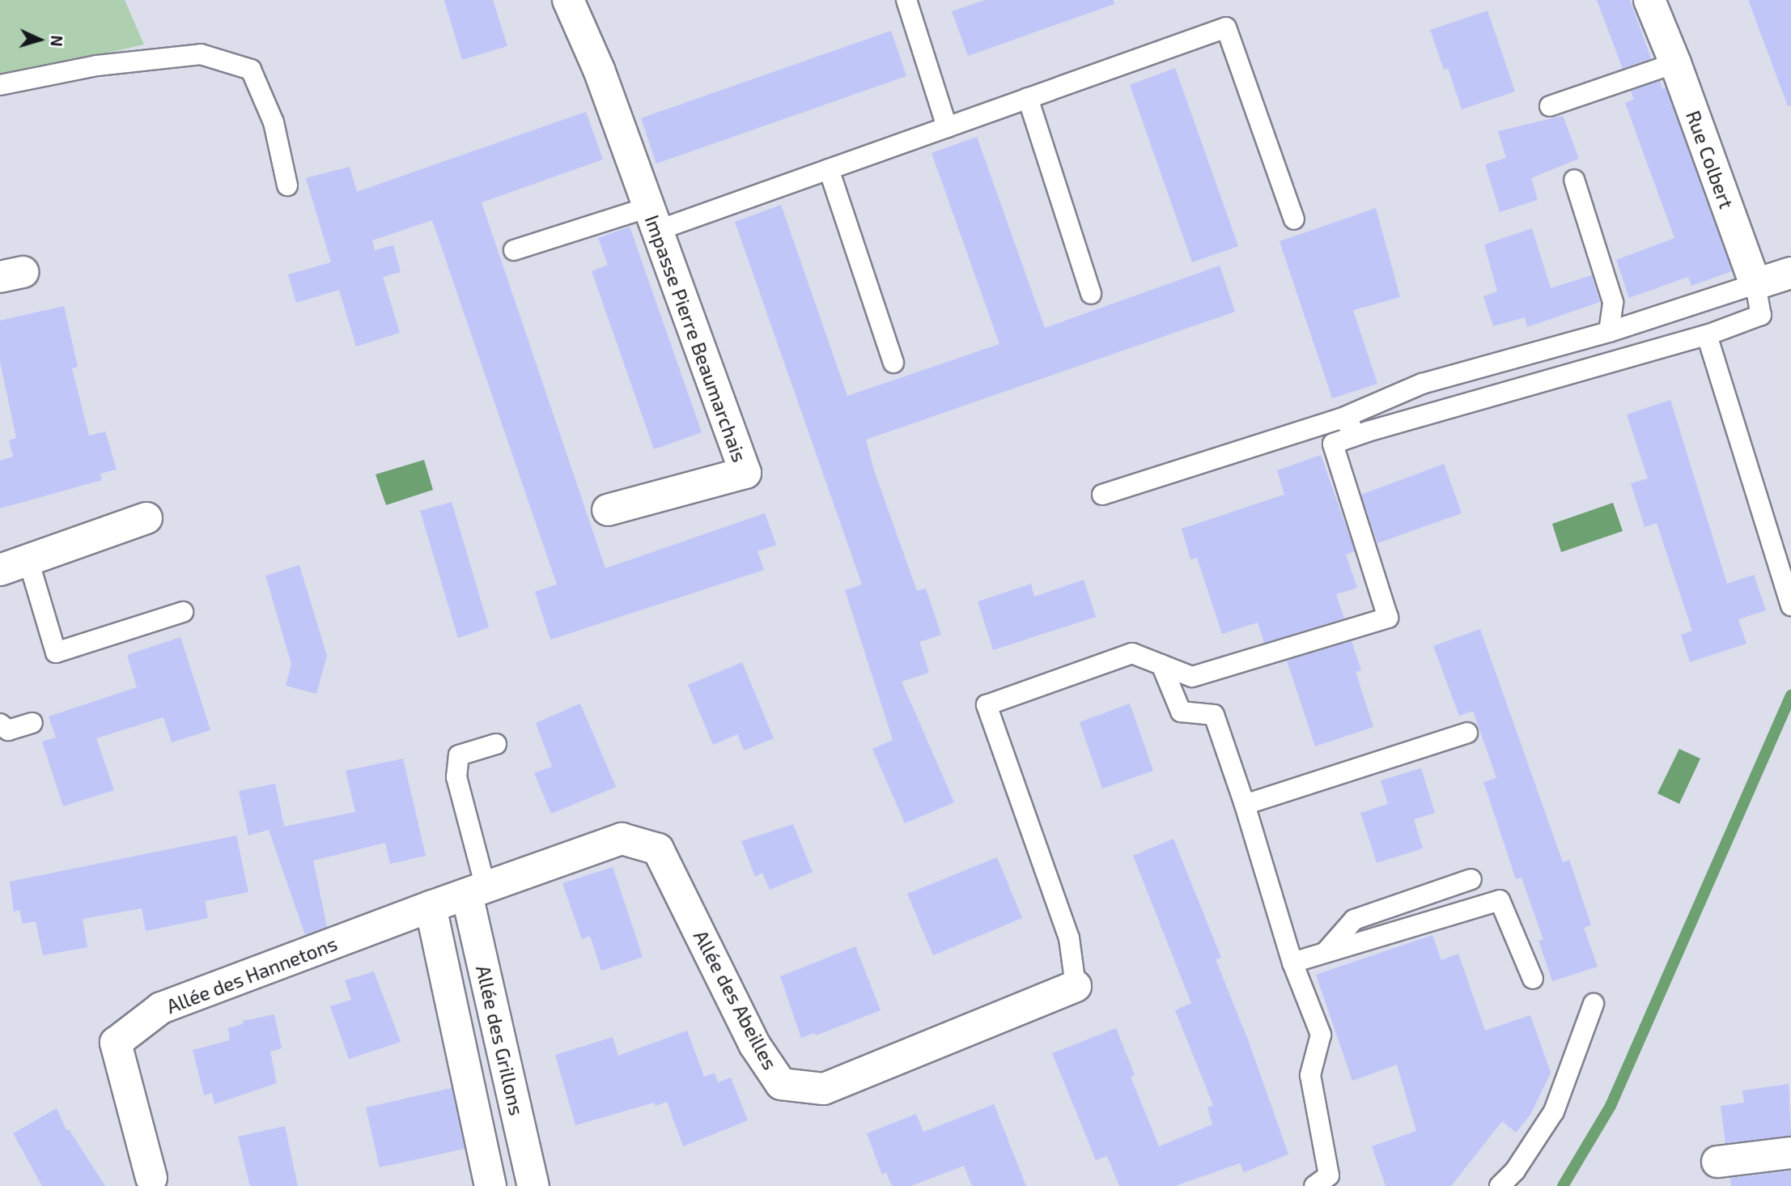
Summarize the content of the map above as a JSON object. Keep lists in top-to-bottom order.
{
  "streets": {
    "street": [
      "Rue Colbert",
      "Impasse Pierre Beaumarchais",
      "Allée des Hannetons",
      "Allée des Abeilles",
      "Allée des Grillons"
    ]
  },
  "crossings": [
    ["Allée des Hannetons", "Allée des Abeilles"],
    ["Allée des Hannetons", "Allée des Grillons"],
    ["Allée des Abeilles", "Allée des Grillons"]
  ],
  "north": "right"
}
